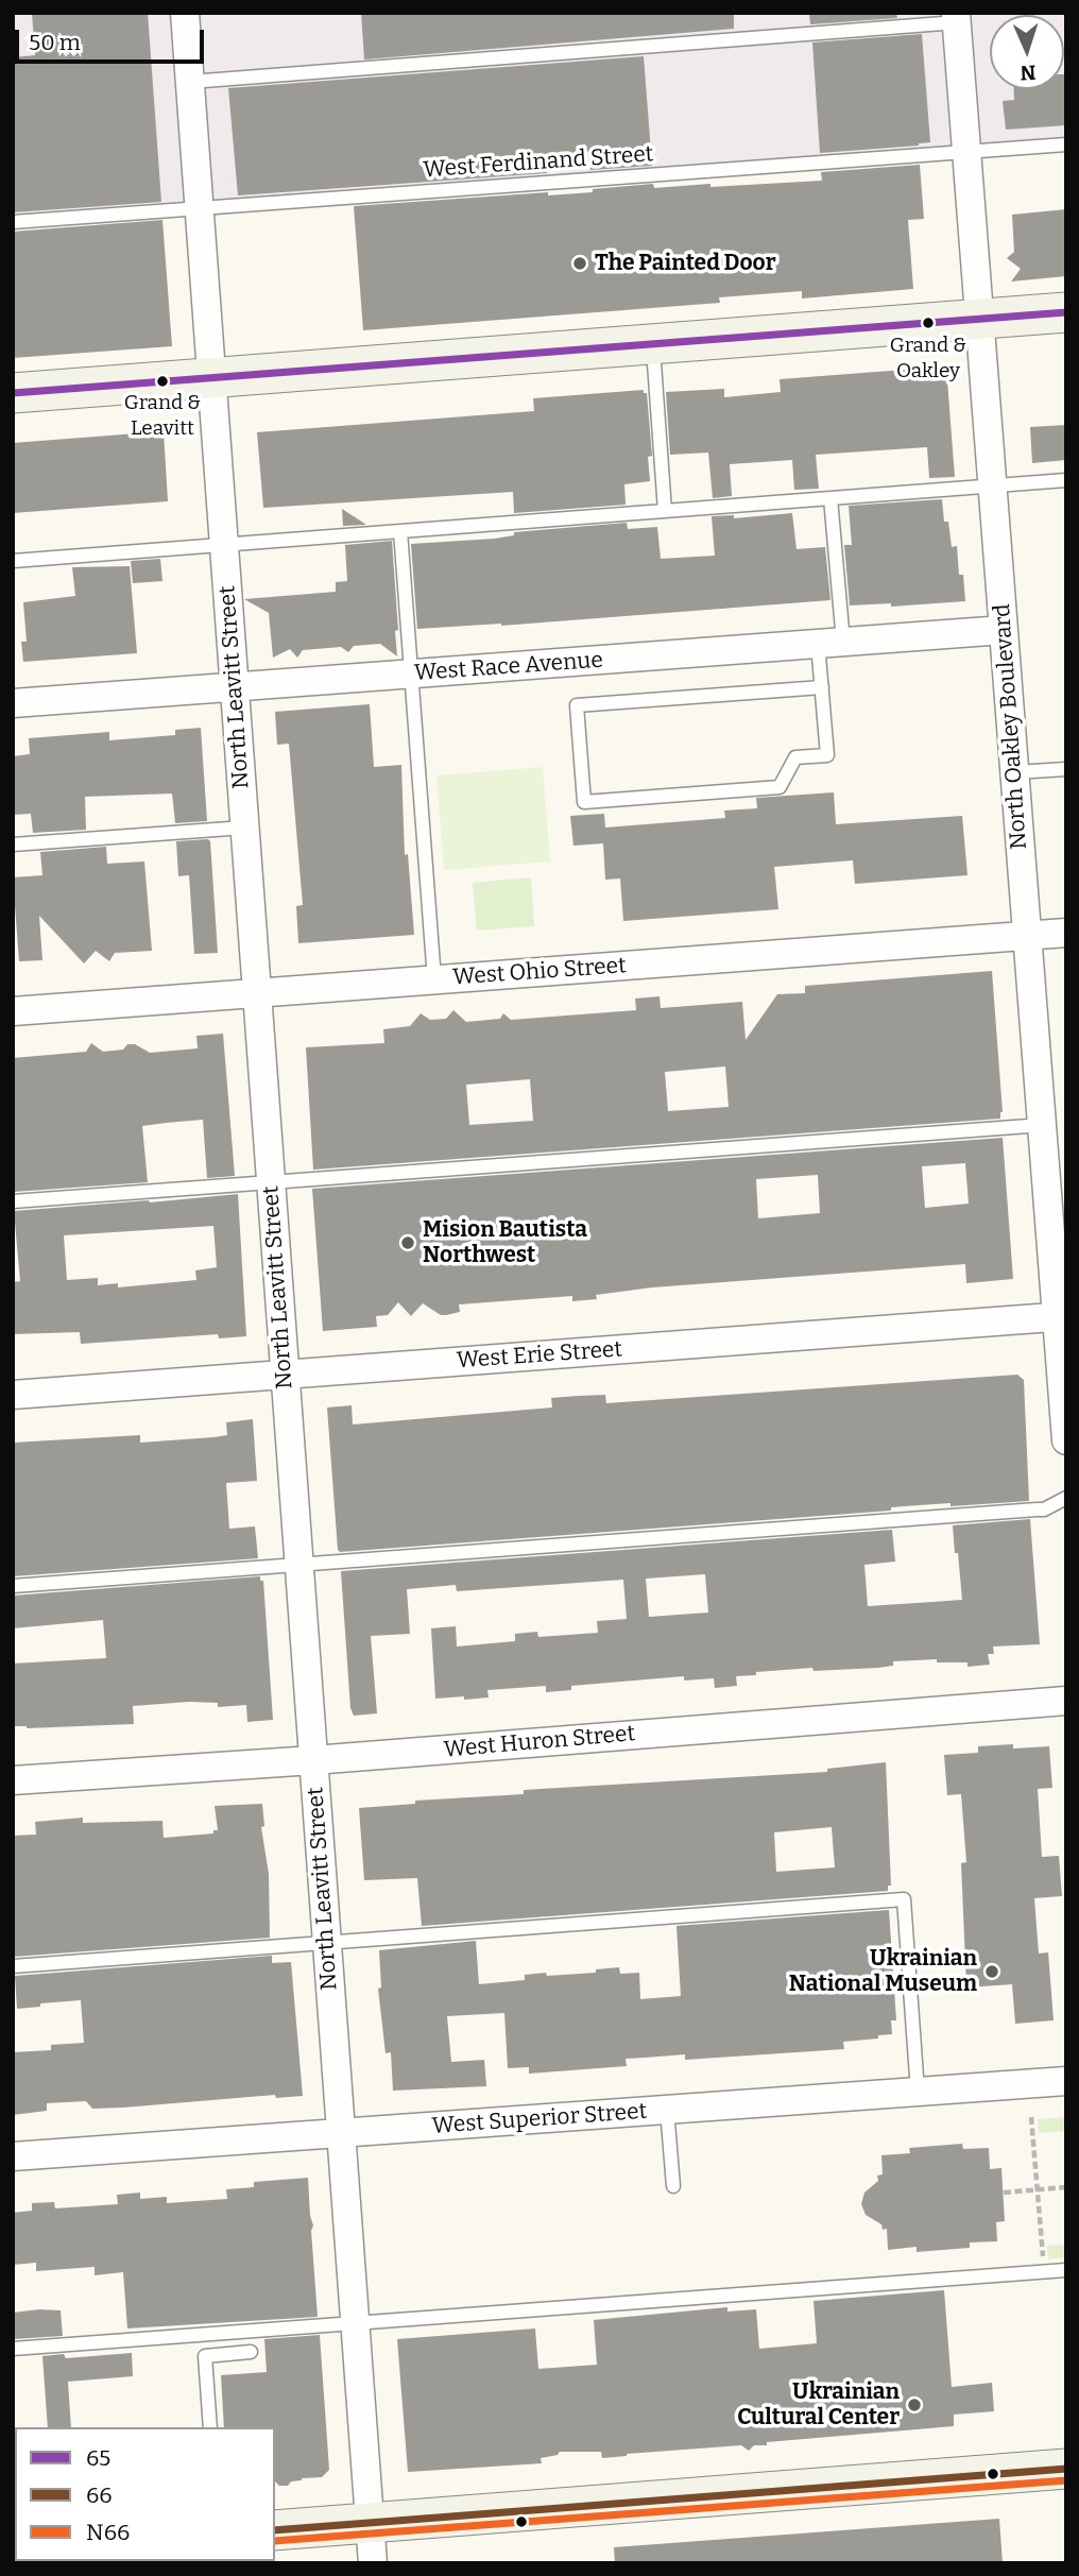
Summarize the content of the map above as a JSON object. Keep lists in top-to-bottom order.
{
  "streets": {
    "street": [
      "West Race Avenue",
      "North Leavitt Street",
      "North Oakley Boulevard",
      "West Ohio Street",
      "West Erie Street",
      "West Huron Street",
      "West Superior Street"
    ],
    "lane": ["West Ferdinand Street"]
  },
  "crossings": [
    ["West Ferdinand Street", "North Leavitt Street"],
    ["West Ferdinand Street", "North Oakley Boulevard"],
    ["West Race Avenue", "North Leavitt Street"],
    ["West Race Avenue", "North Oakley Boulevard"],
    ["North Leavitt Street", "West Ohio Street"],
    ["North Leavitt Street", "West Erie Street"],
    ["North Leavitt Street", "West Huron Street"],
    ["North Leavitt Street", "West Superior Street"],
    ["North Oakley Boulevard", "West Ohio Street"],
    ["North Oakley Boulevard", "West Erie Street"]
  ],
  "places": [
    "The Painted Door",
    "Grand & Oakley",
    "Grand & Leavitt",
    "Mision Bautista Northwest",
    "Ukrainian National Museum",
    "Ukrainian Cultural Center"
  ],
  "lines": ["transit line 65", "transit line 66", "transit line N66"],
  "legend": ["65", "66", "N66"],
  "scale_bar": "50 m",
  "north": "bottom"
}
